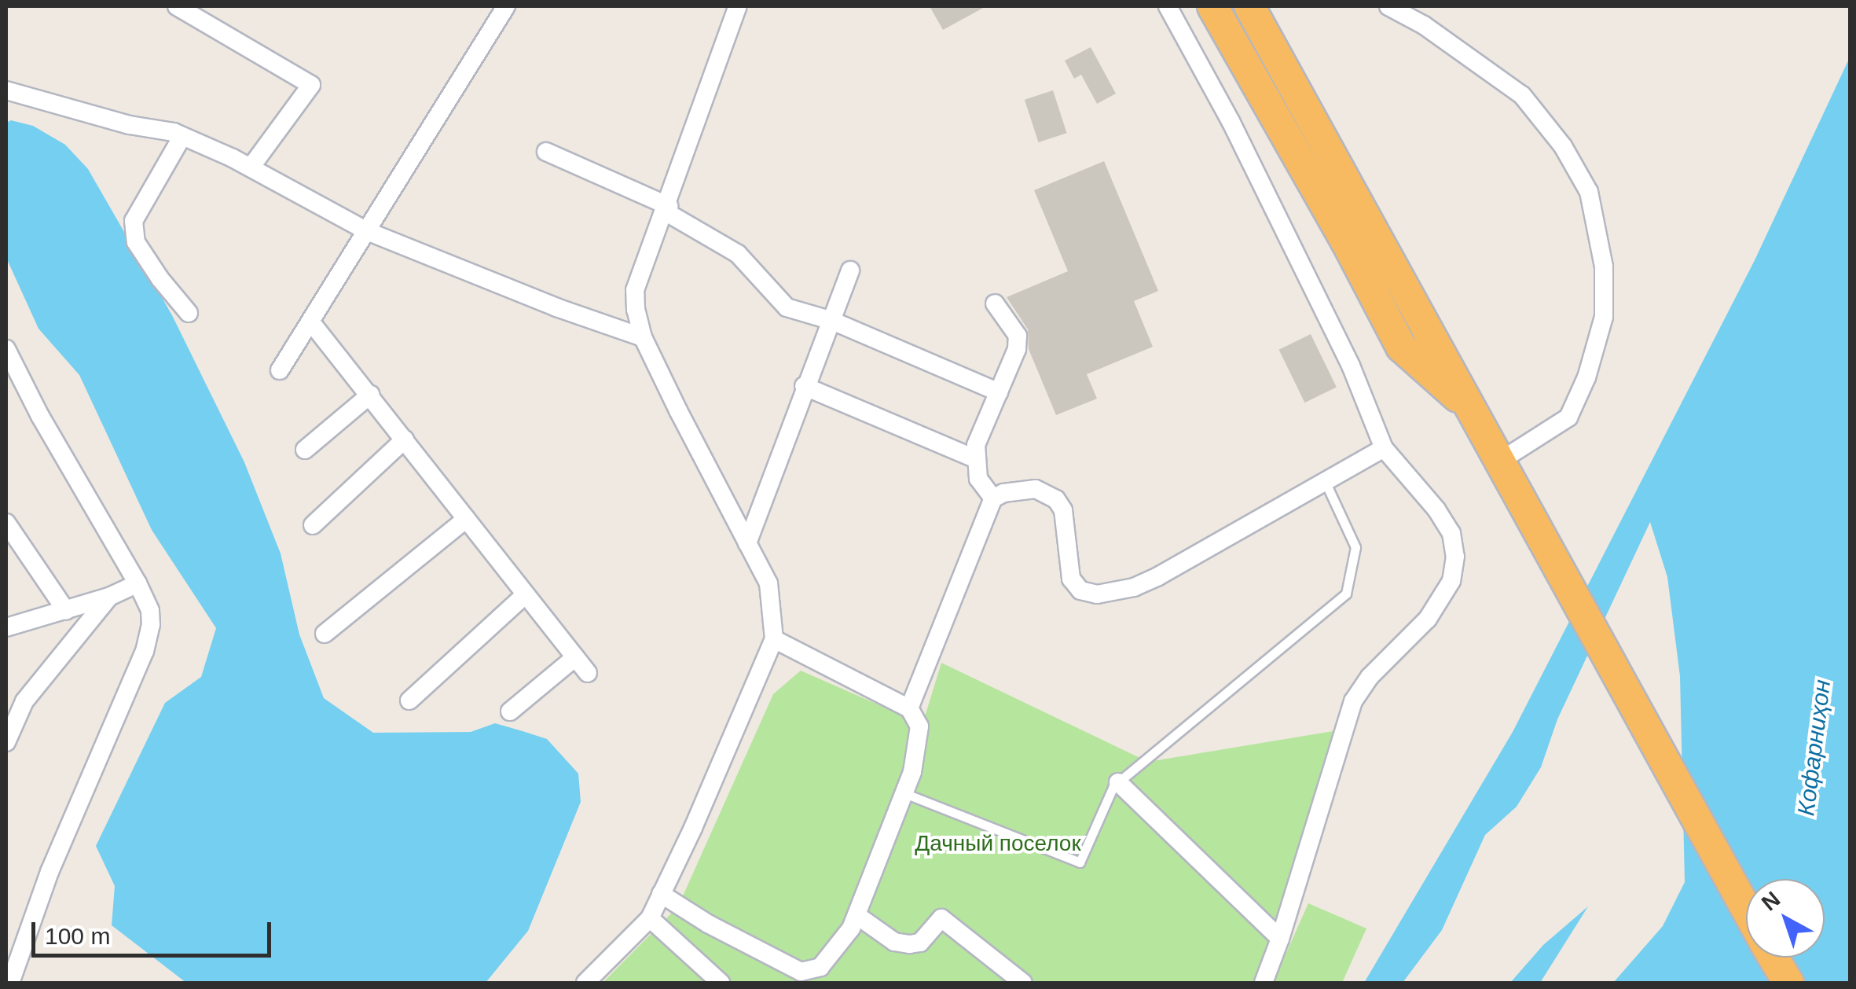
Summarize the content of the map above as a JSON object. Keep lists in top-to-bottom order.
{
  "water": ["Кофарниҳон"],
  "parks": ["Дачный поселок"],
  "scale_bar": "100 m",
  "north": "top left"
}
